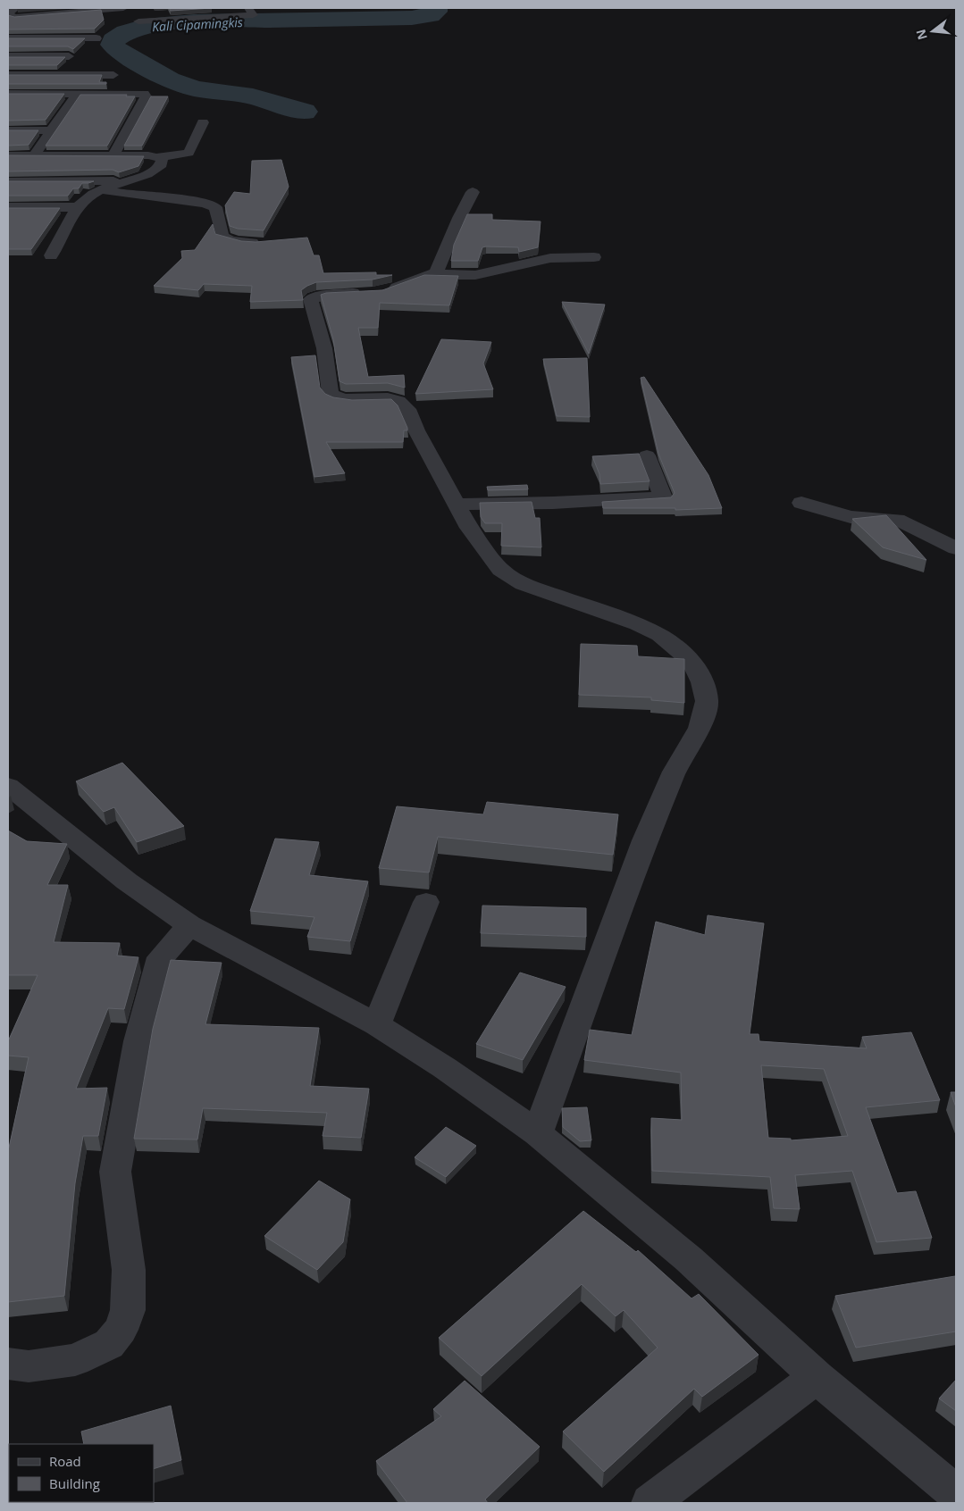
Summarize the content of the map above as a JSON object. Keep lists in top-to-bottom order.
{
  "water": ["Kali Cipamingkis"],
  "legend": ["Road", "Building"],
  "north": "left"
}
